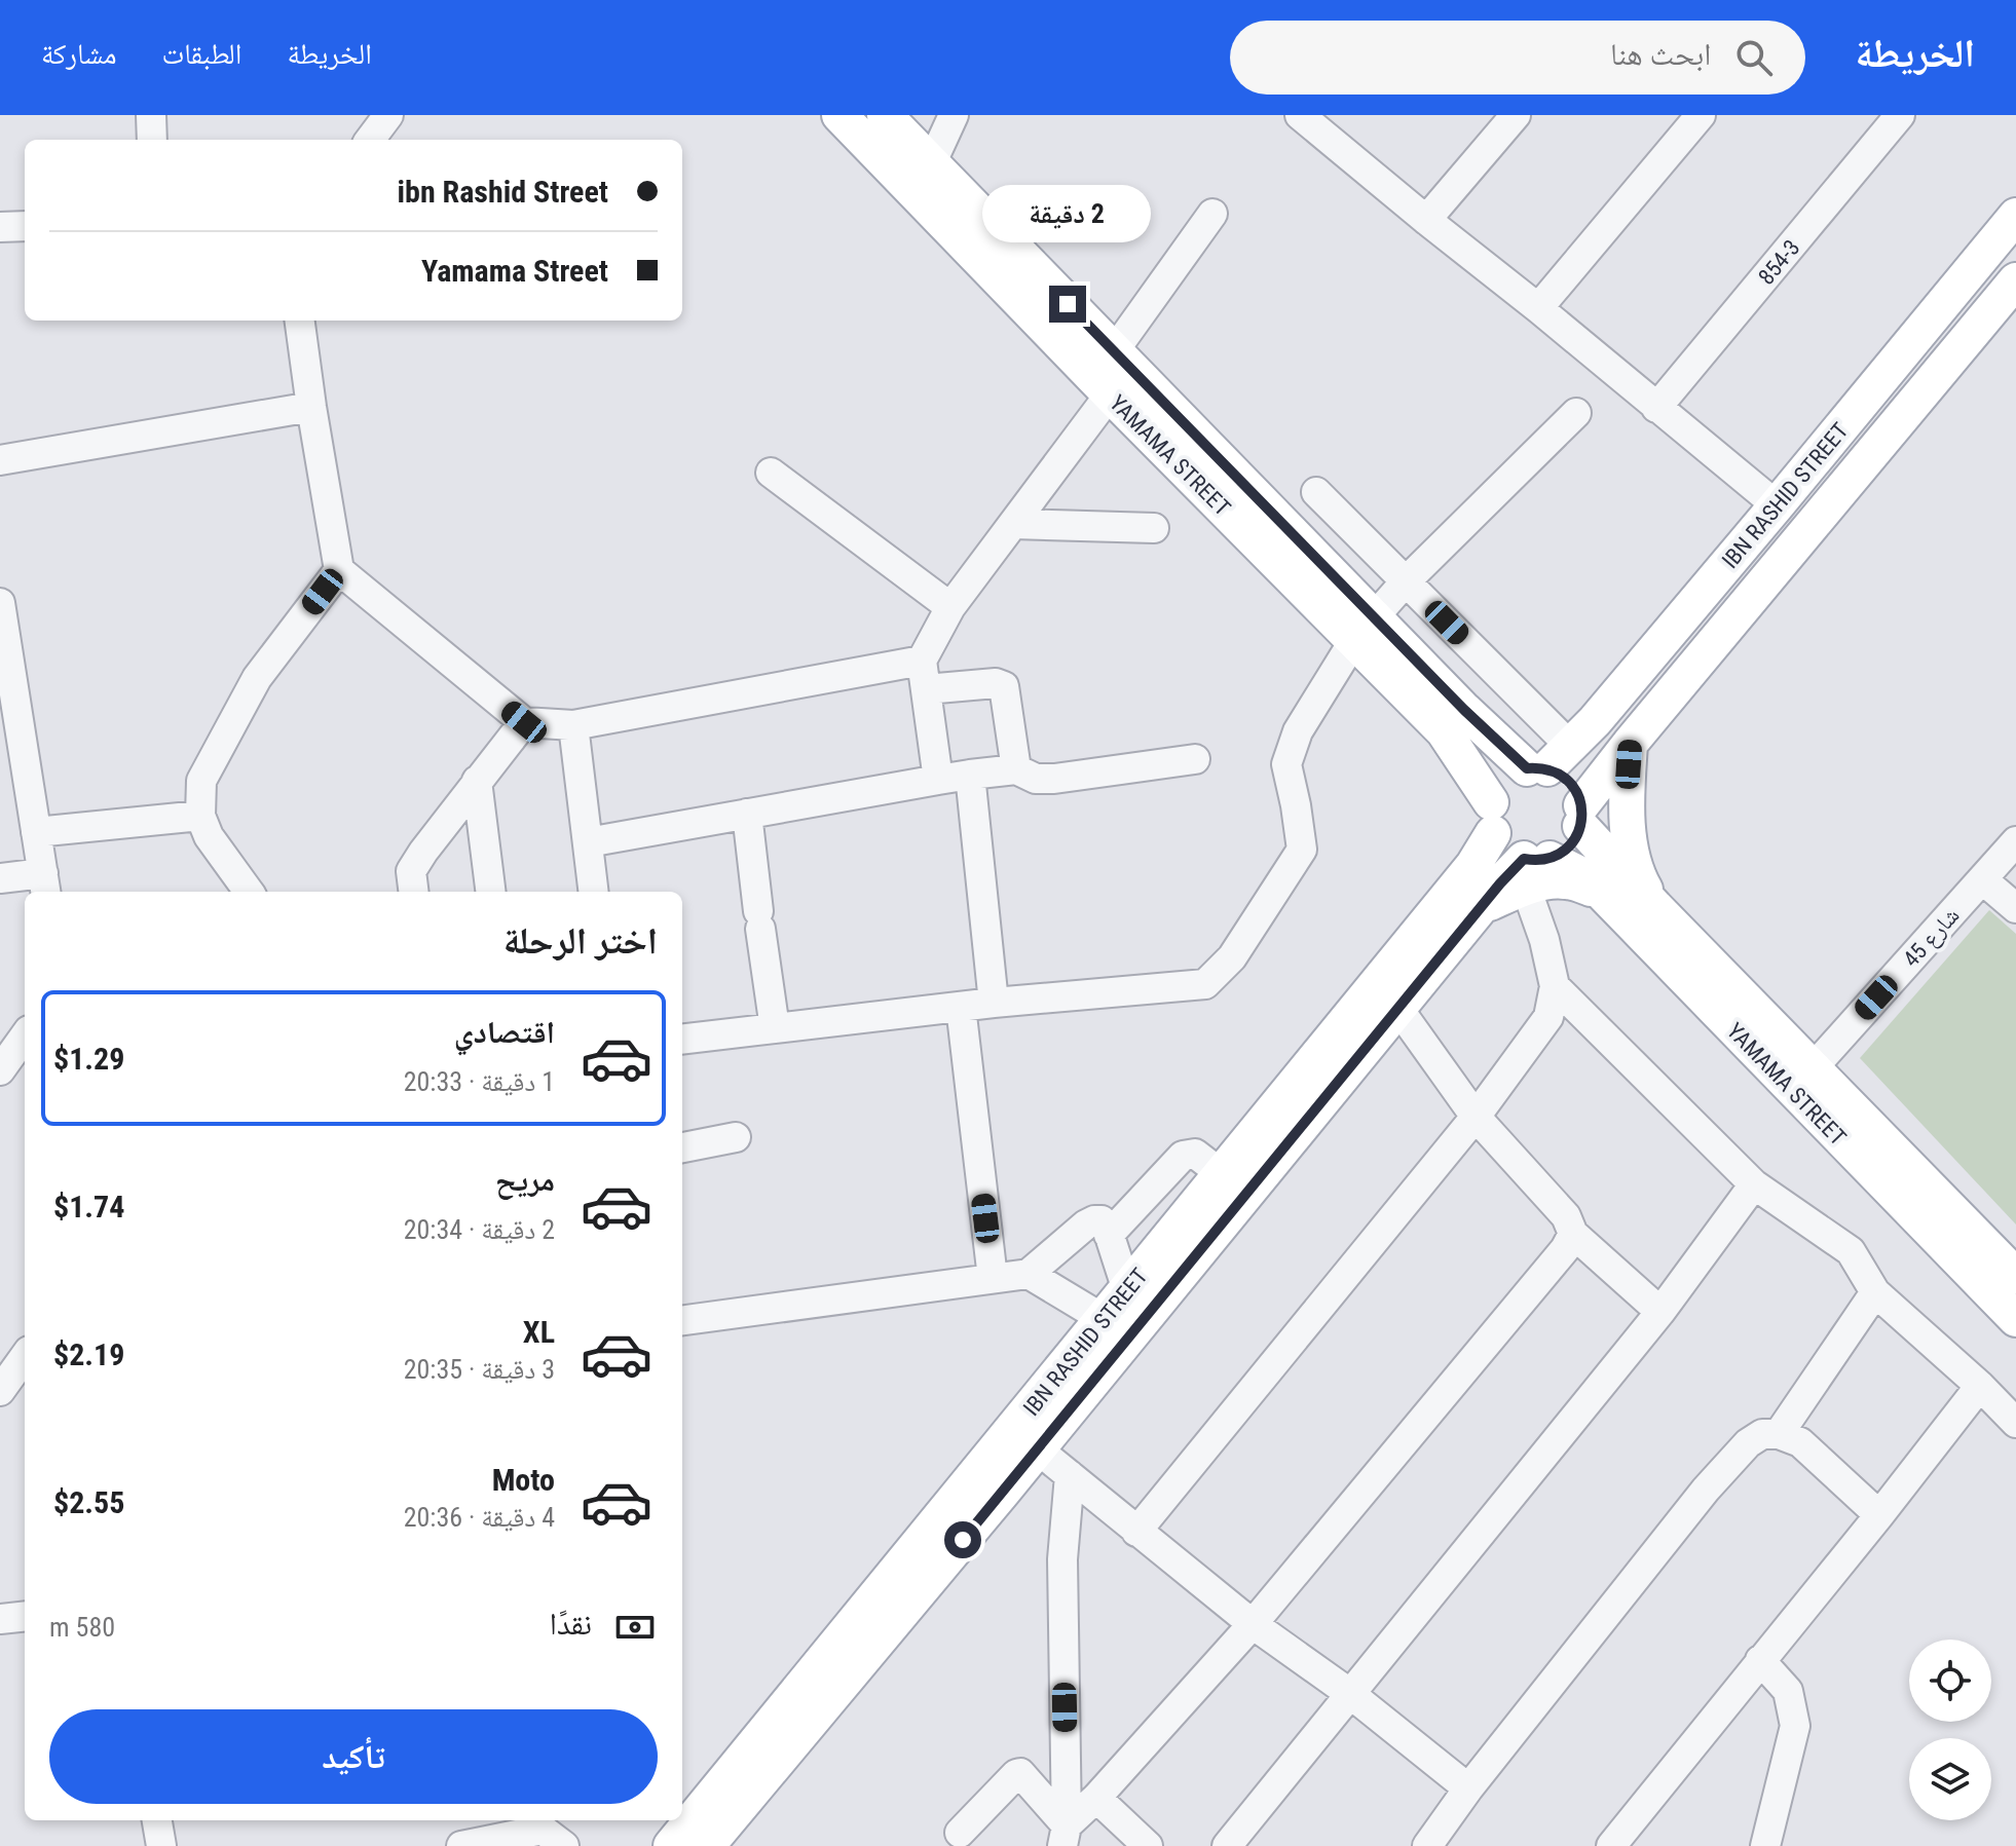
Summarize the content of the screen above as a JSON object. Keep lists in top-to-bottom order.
{
  "streets": {
    "main road": ["YAMAMA STREET", "IBN RASHID STREET"],
    "street": ["854-3", "شارع 45"]
  },
  "crossings": [
    ["YAMAMA STREET", "IBN RASHID STREET"],
    ["YAMAMA STREET", "شارع 45"]
  ],
  "page": {
    "header": "الخريطة",
    "search": "ابحث هنا",
    "nav": ["الخريطة", "الطبقات", "مشاركة"],
    "banner": ["ibn Rashid Street", "Yamama Street"],
    "bubble": "2 دقيقة",
    "heading": "اختر الرحلة",
    "list": [
      {
        "name": "اقتصادي",
        "note": "1 دقيقة · 20:33",
        "value": "$1.29"
      },
      {
        "name": "مريح",
        "note": "2 دقيقة · 20:34",
        "value": "$1.74"
      },
      {
        "name": "XL",
        "note": "3 دقيقة · 20:35",
        "value": "$2.19"
      },
      {
        "name": "Moto",
        "note": "4 دقيقة · 20:36",
        "value": "$2.55"
      }
    ],
    "pay": ["نقدًا", "580 m"],
    "buttons": "تأكيد"
  }
}
